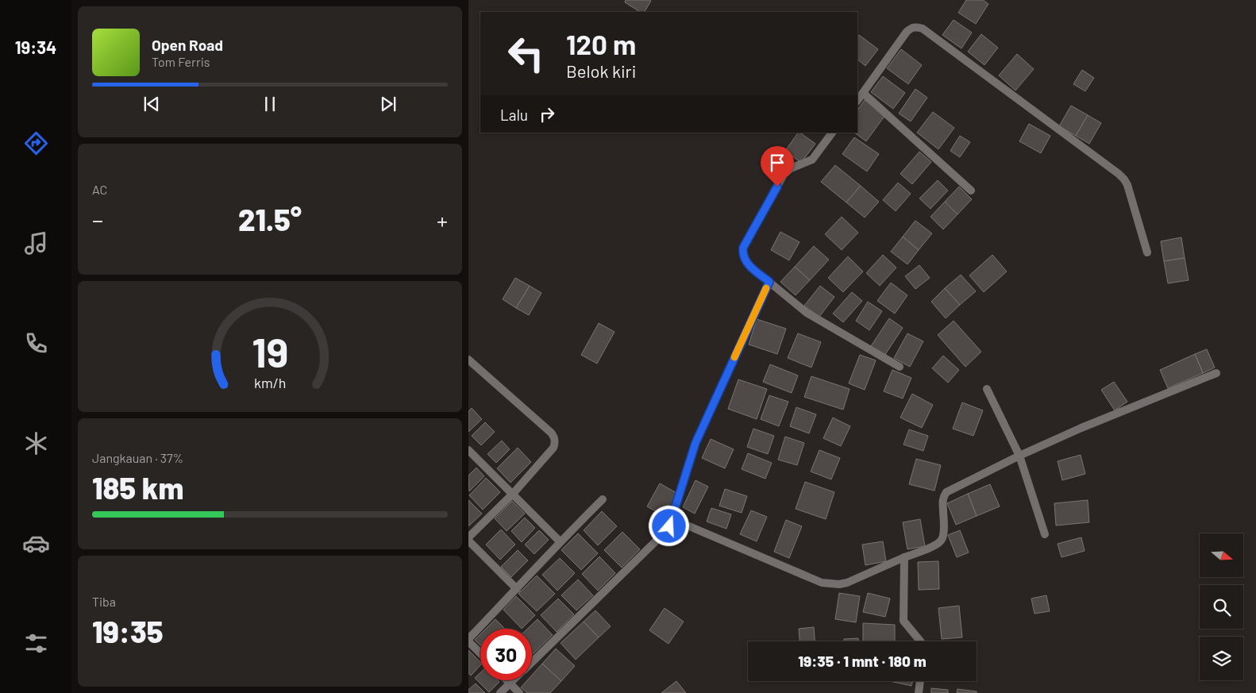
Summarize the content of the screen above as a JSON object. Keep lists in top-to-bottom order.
{
  "north": "right",
  "page": {
    "tabs": "19:34",
    "turn": ["120 m", "Belok kiri"],
    "song": ["Open Road", "Tom Ferris"],
    "then": "Lalu",
    "tile": [
      "AC",
      ["Jangkauan · 37%", "185 km"],
      ["Tiba", "19:35"]
    ],
    "heat": ["−", "21.5°", "+"],
    "limit": "30",
    "trip": "19:35 · 1 mnt · 180 m",
    "gauge": ["19", "km/h"]
  }
}
